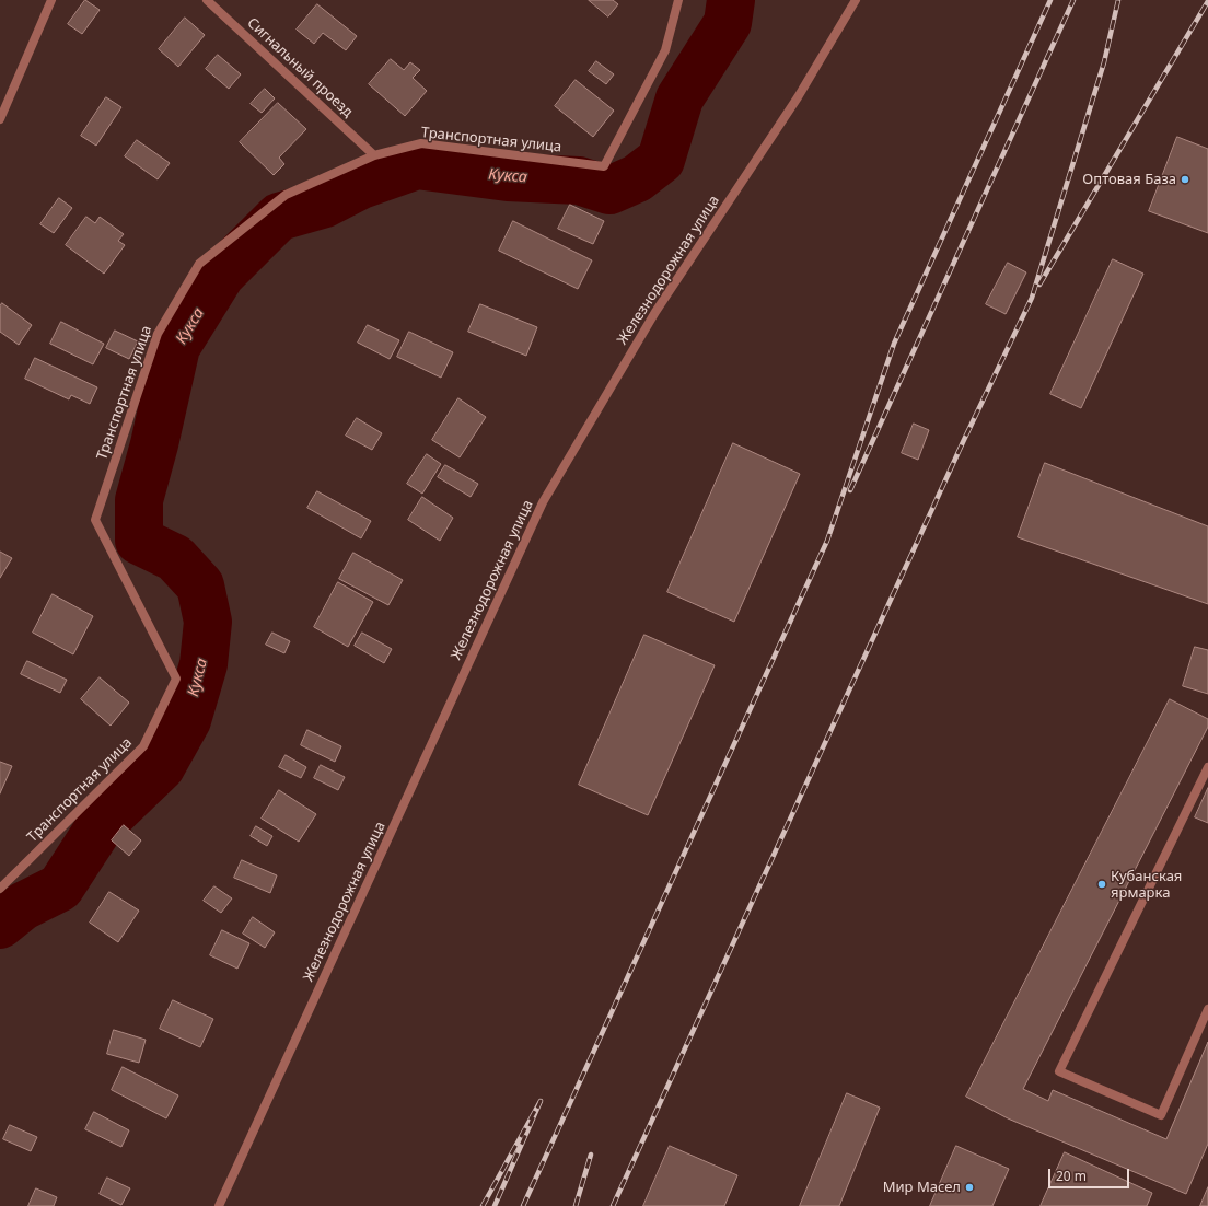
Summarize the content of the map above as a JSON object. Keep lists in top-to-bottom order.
{
  "streets": {
    "street": ["Сигнальный проезд", "Транспортная улица", "Железнодорожная улица"]
  },
  "crossings": [
    ["Сигнальный проезд", "Транспортная улица"]
  ],
  "water": ["Кукса"],
  "places": ["Оптовая База", "Кубанская ярмарка", "Мир Масел"],
  "scale_bar": "20 m"
}
